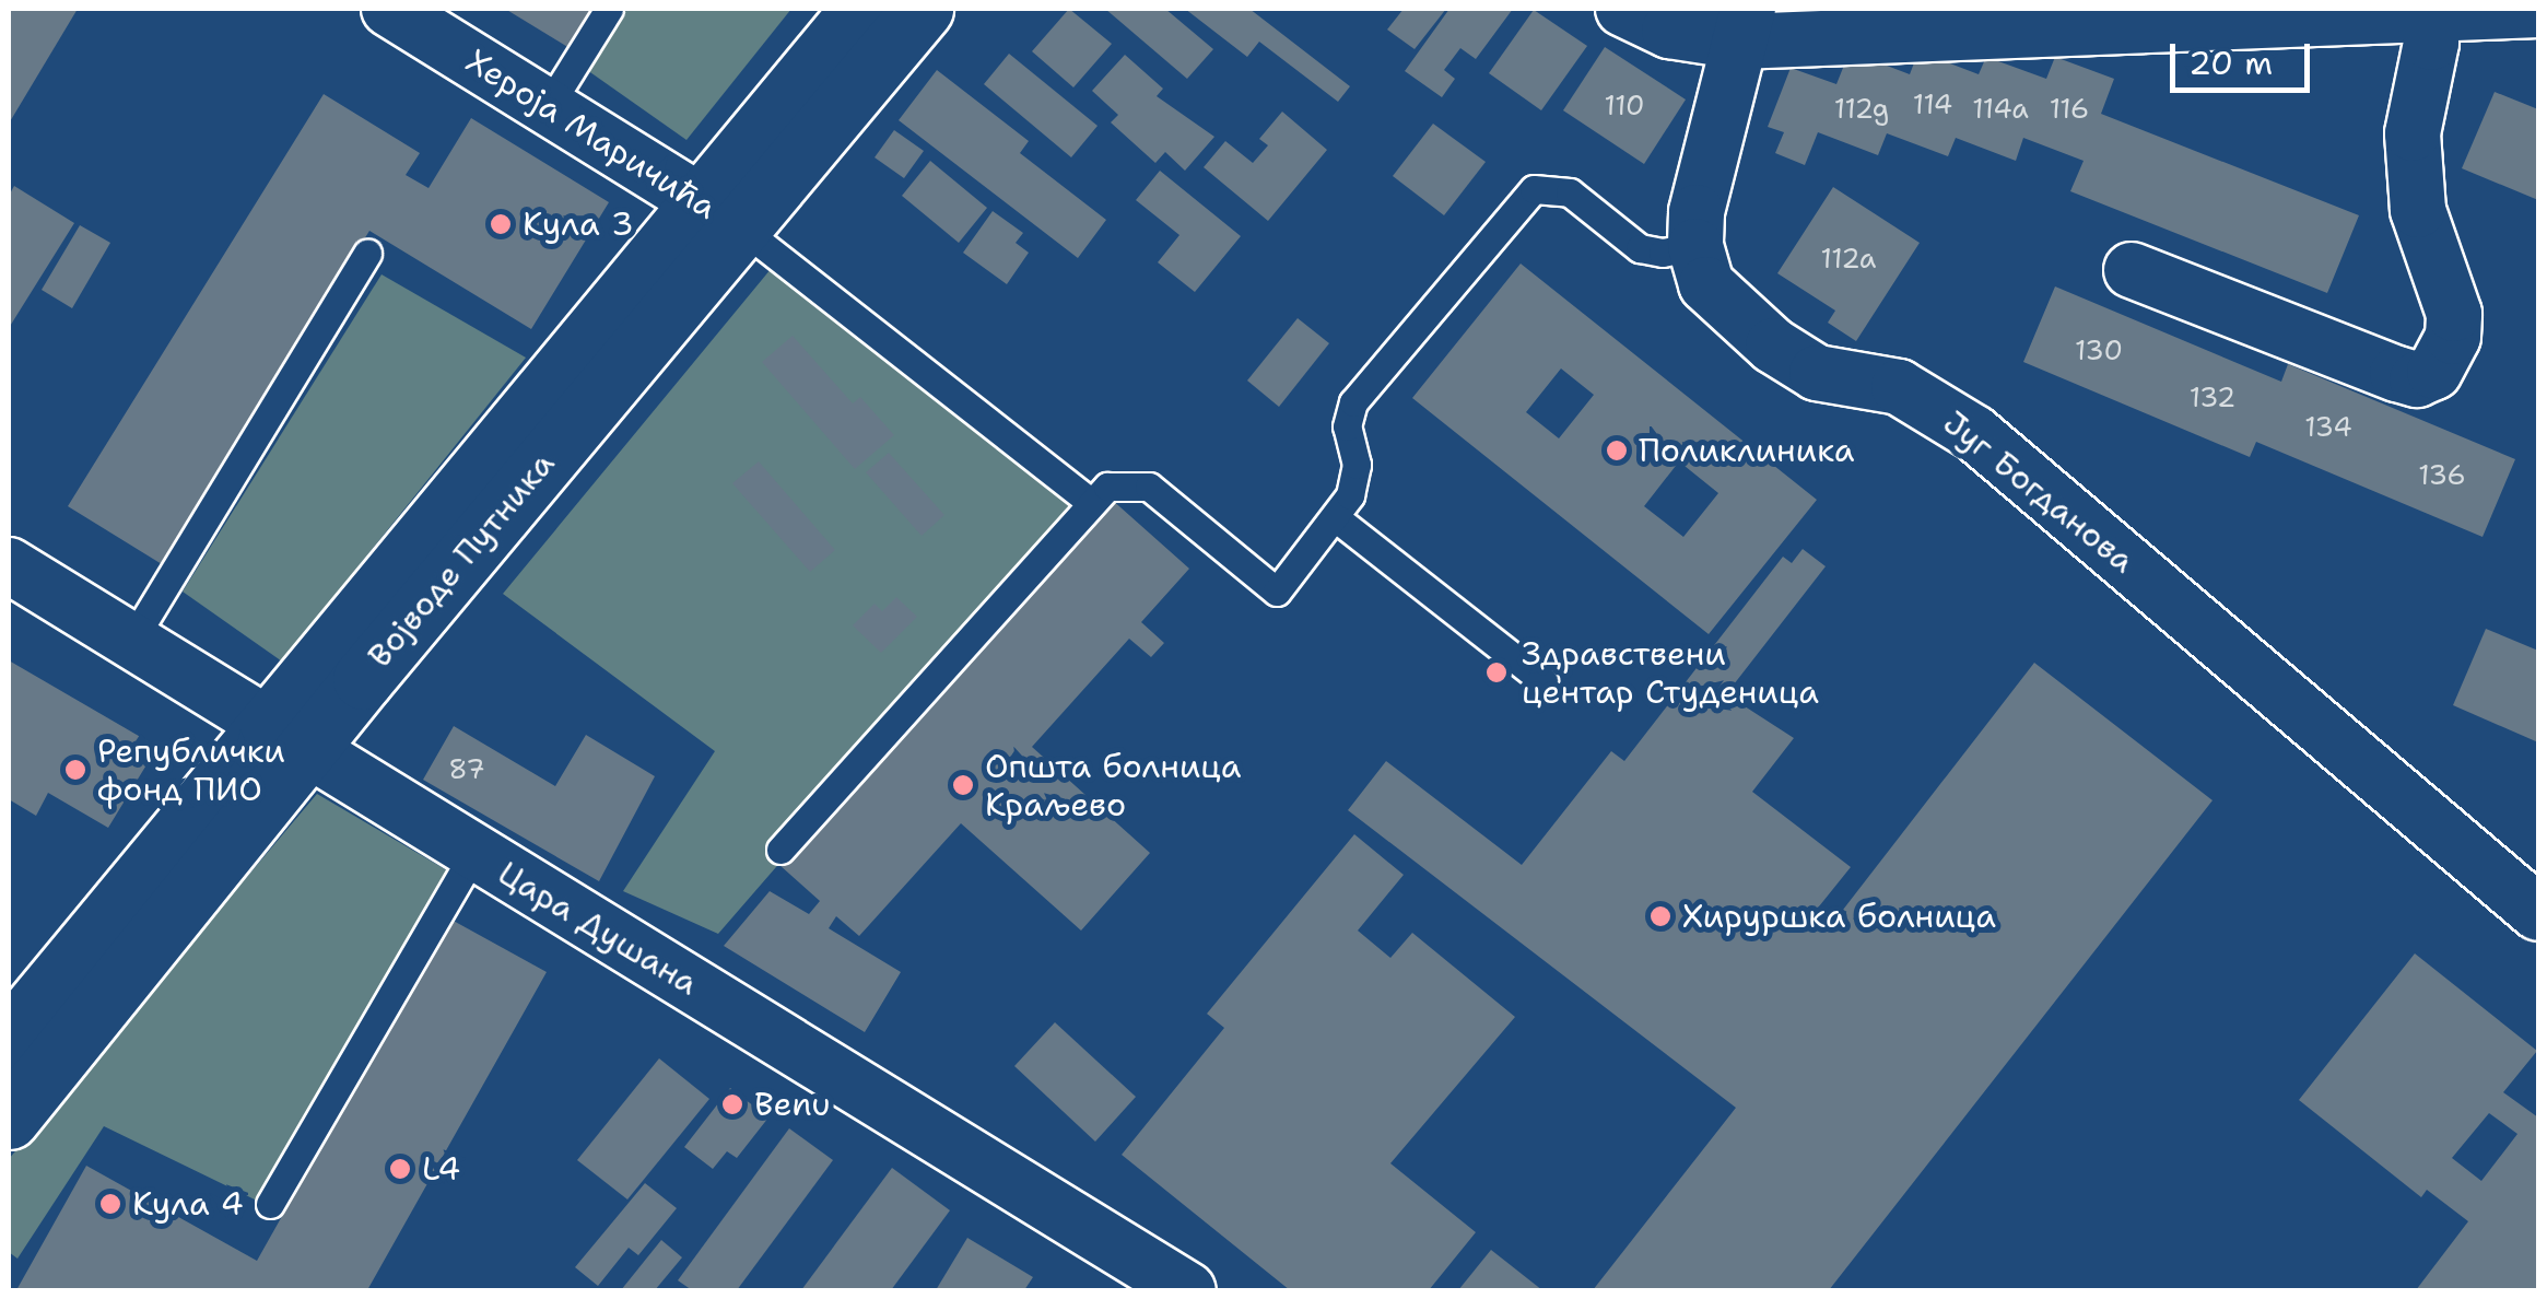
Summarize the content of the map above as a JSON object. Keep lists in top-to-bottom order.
{
  "streets": {
    "main road": ["Војводе Путника"],
    "street": ["Хероја Маричића", "Југ Богданова", "Цара Душана"]
  },
  "crossings": [
    ["Хероја Маричића", "Војводе Путника"],
    ["Војводе Путника", "Цара Душана"]
  ],
  "places": [
    "Кула 3",
    "Поликлиника",
    "Здравствени центар Студеница",
    "Републички фонд ПИО",
    "Општа болница Краљево",
    "Хируршка болница",
    "Benu",
    "L4",
    "Кула 4"
  ],
  "house_numbers": [
    "114",
    "110",
    "112g",
    "114a",
    "116",
    "112a",
    "130",
    "132",
    "134",
    "136",
    "87"
  ],
  "scale_bar": "20 m"
}
